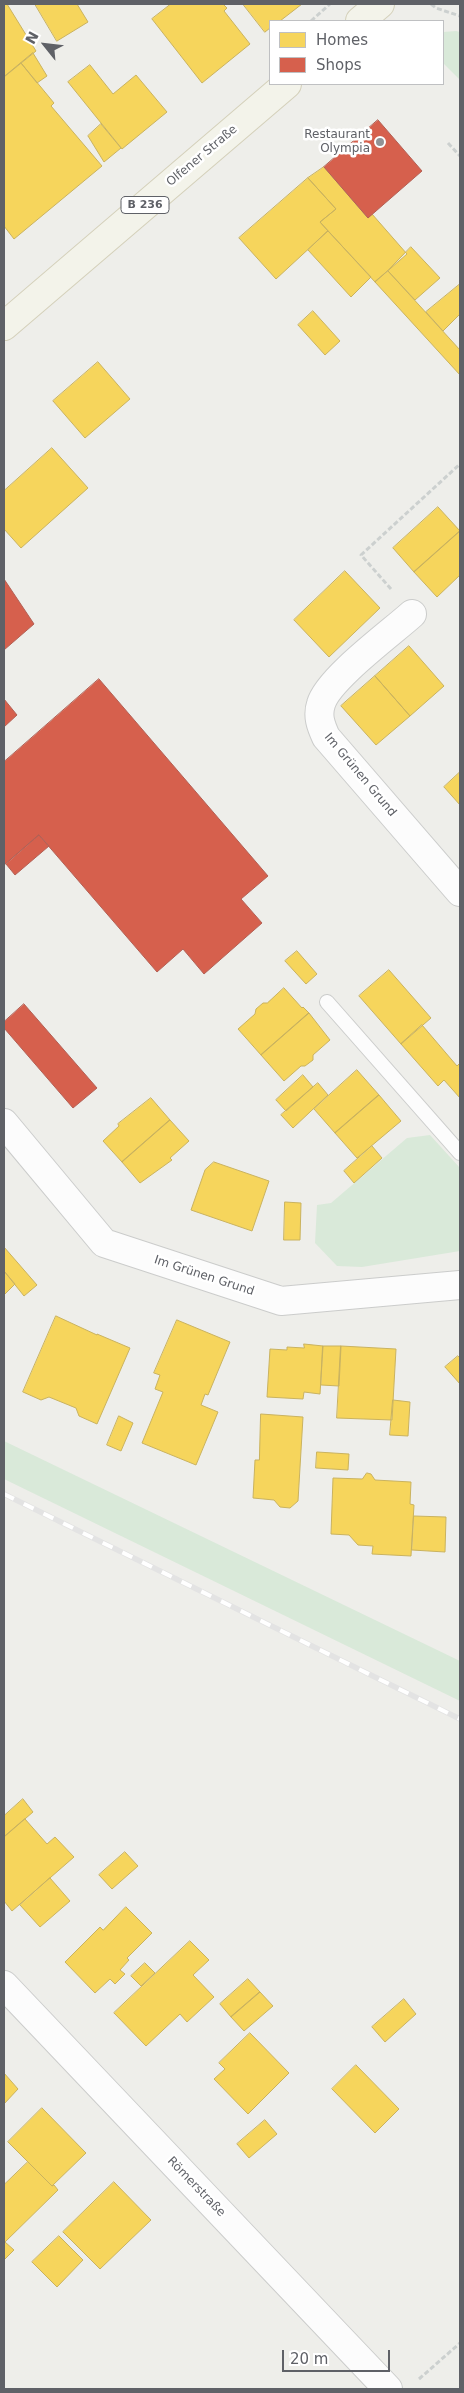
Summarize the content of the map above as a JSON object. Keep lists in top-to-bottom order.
{
  "streets": {
    "main road": ["Olfener Straße", "B 236"],
    "street": ["Im Grünen Grund", "Römerstraße"]
  },
  "places": ["Restaurant Olympia"],
  "legend": ["Homes", "Shops"],
  "scale_bar": "20 m",
  "north": "top left"
}
